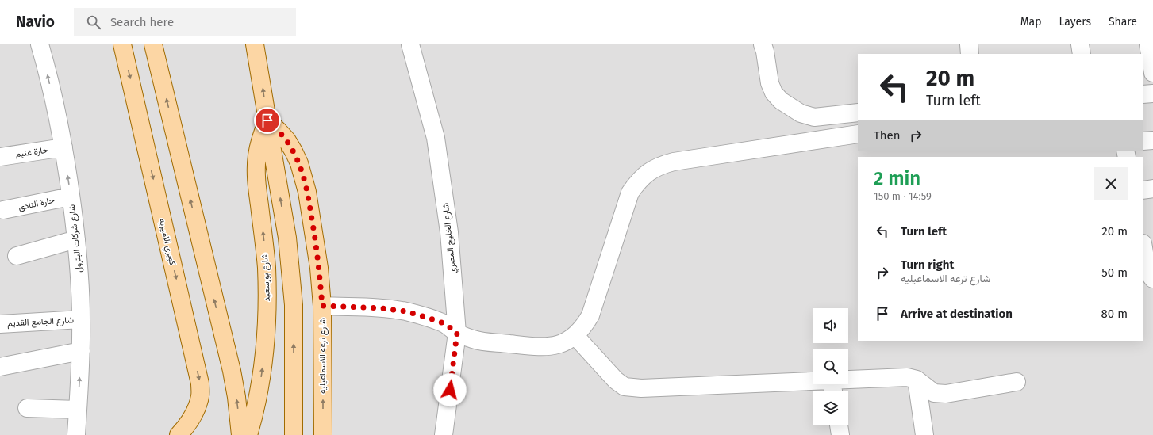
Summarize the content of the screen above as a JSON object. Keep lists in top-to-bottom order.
{
  "streets": {
    "main road": ["كوبري الاميريه", "شارع بورسعيد", "شارع ترعه الاسماعيليه"],
    "street": [
      "حارة غنيم",
      "حارة النادى",
      "شارع شركات البترول",
      "شارع الخليج المصري",
      "شارع الجامع القديم"
    ]
  },
  "crossings": [
    ["حارة غنيم", "شارع شركات البترول"],
    ["حارة النادى", "شارع شركات البترول"],
    ["شارع شركات البترول", "شارع الجامع القديم"],
    ["شارع بورسعيد", "شارع ترعه الاسماعيليه"]
  ],
  "one_way": ["شارع شركات البترول"],
  "page": {
    "header": "Navio",
    "search": "Search here",
    "nav": ["Map", "Layers", "Share"],
    "turn": ["20 m", "Turn left"],
    "then": "Then",
    "heading": ["2 min", "150 m · 14:59"],
    "list": [
      {
        "name": "Turn left",
        "value": "20 m"
      },
      {
        "name": "Turn right",
        "note": "شارع ترعه الاسماعيليه",
        "value": "50 m"
      },
      {
        "name": "Arrive at destination",
        "value": "80 m"
      }
    ]
  }
}
